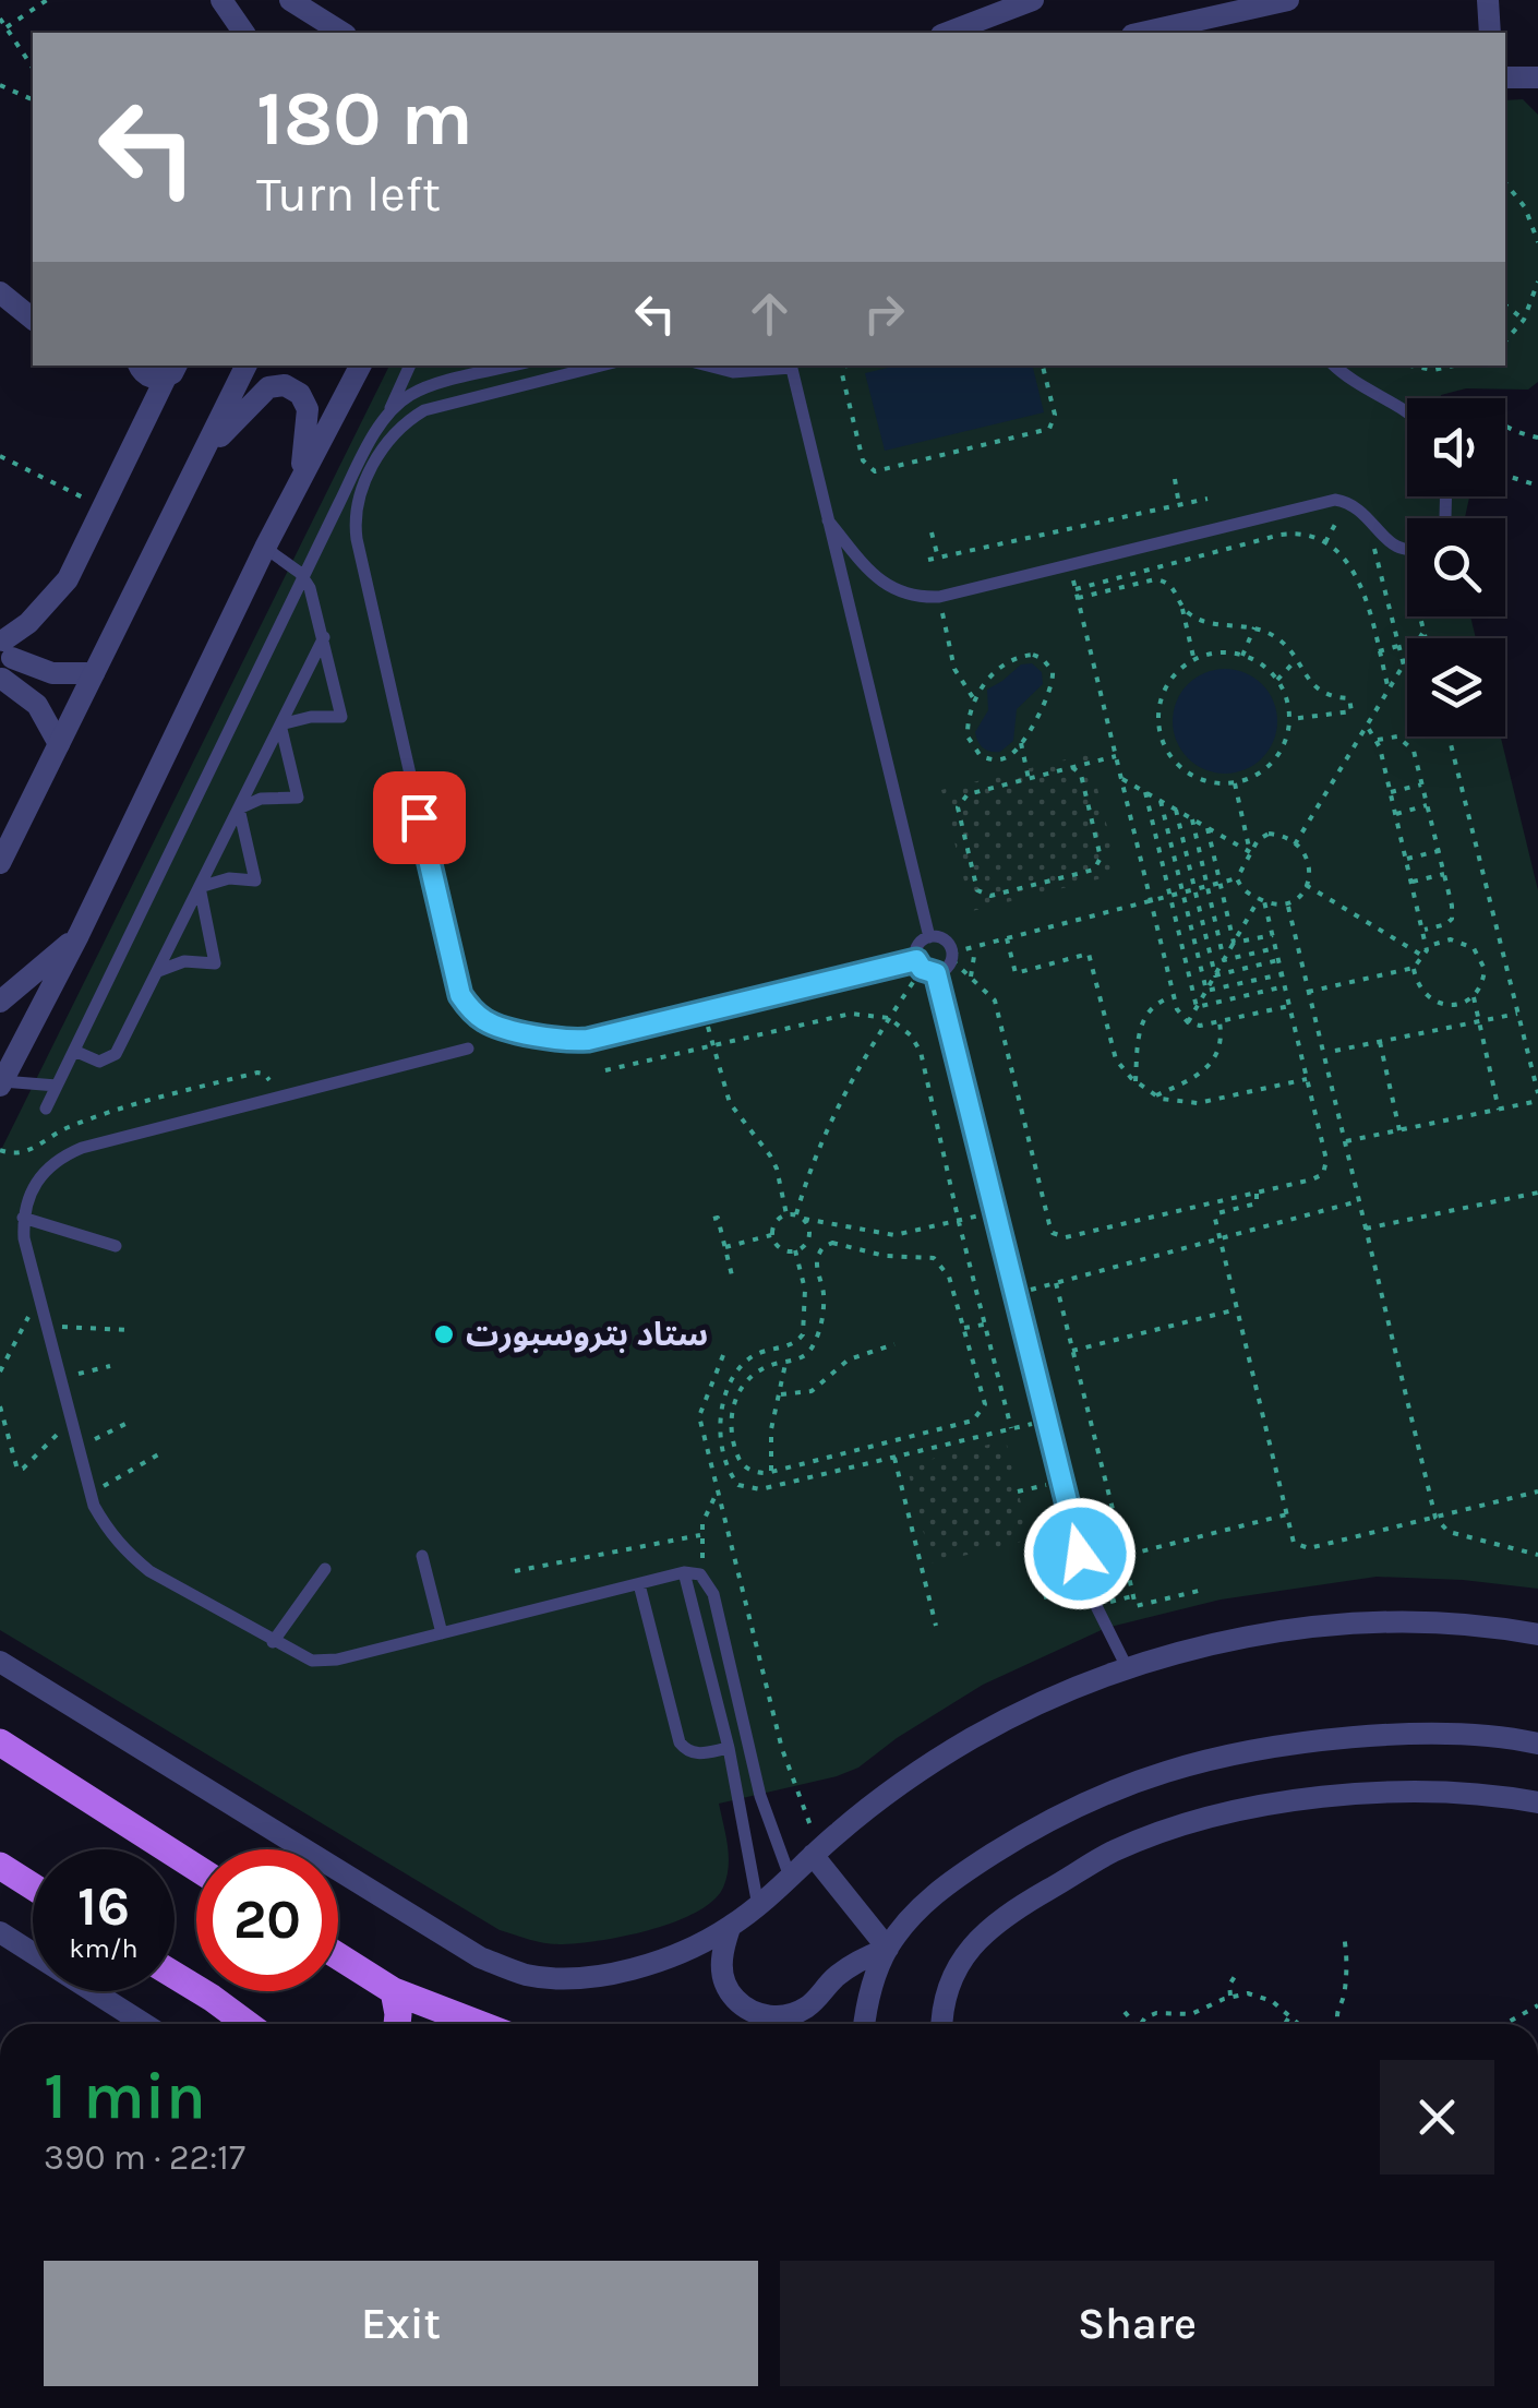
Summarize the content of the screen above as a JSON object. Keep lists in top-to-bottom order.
{
  "places": ["ستاد بتروسبورت"],
  "page": {
    "turn": ["180 m", "Turn left"],
    "speed": "16 km/h",
    "limit": "20",
    "heading": ["1 min", "390 m · 22:17"],
    "buttons": ["Exit", "Share"]
  }
}
